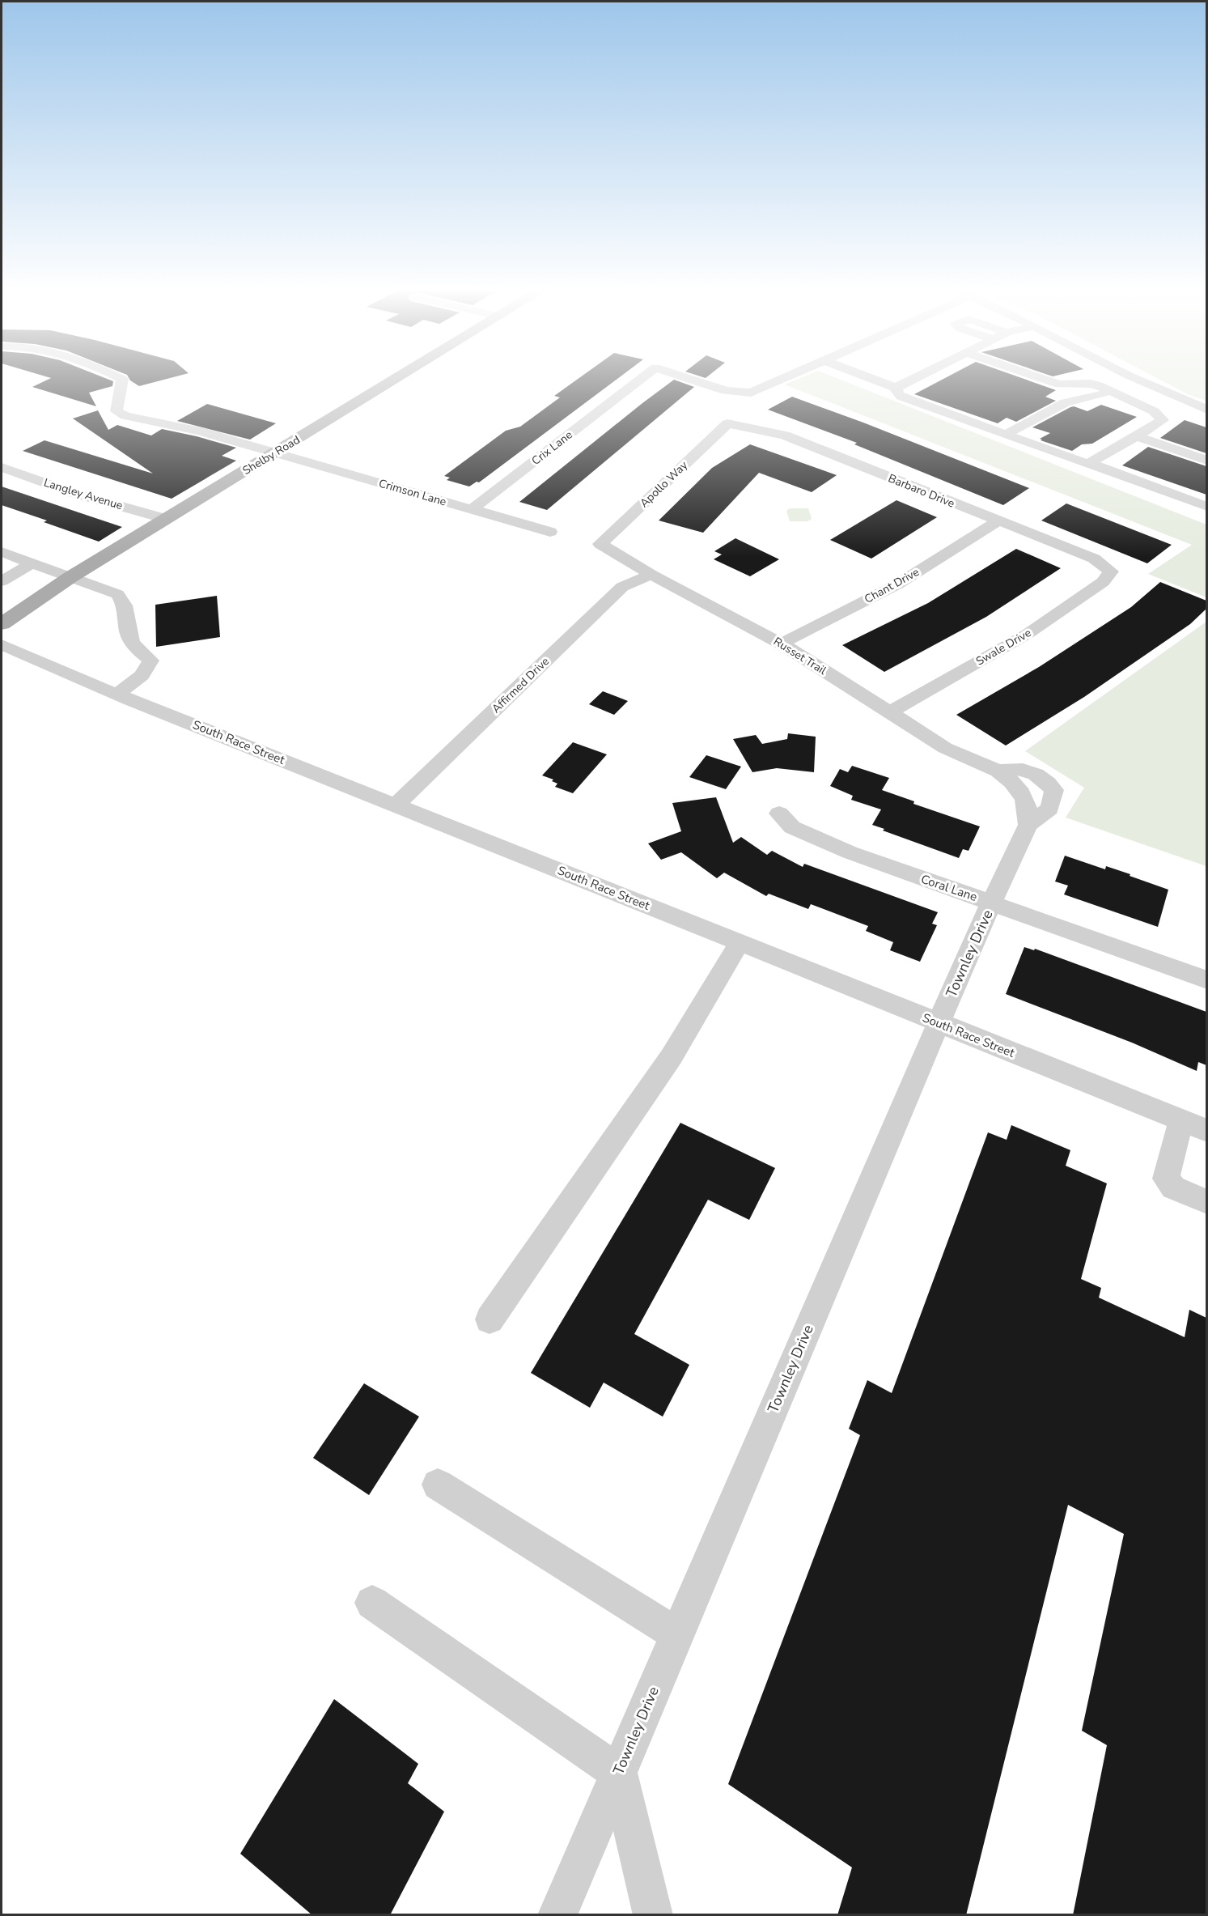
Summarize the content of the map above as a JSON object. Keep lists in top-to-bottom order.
{
  "streets": {
    "main road": ["Shelby Road"],
    "street": [
      "Crix Lane",
      "Apollo Way",
      "Barbaro Drive",
      "Crimson Lane",
      "Langley Avenue",
      "Chant Drive",
      "Swale Drive",
      "Russet Trail",
      "Affirmed Drive",
      "South Race Street",
      "Coral Lane",
      "Townley Drive"
    ]
  },
  "crossings": [
    ["Crix Lane", "Crimson Lane"],
    ["Shelby Road", "Crimson Lane"],
    ["Shelby Road", "Langley Avenue"],
    ["Apollo Way", "Barbaro Drive"],
    ["Apollo Way", "Russet Trail"],
    ["Barbaro Drive", "Chant Drive"],
    ["Barbaro Drive", "Swale Drive"],
    ["Chant Drive", "Russet Trail"],
    ["Swale Drive", "Russet Trail"],
    ["Russet Trail", "Affirmed Drive"],
    ["Russet Trail", "Townley Drive"],
    ["Affirmed Drive", "South Race Street"],
    ["South Race Street", "Townley Drive"],
    ["Coral Lane", "Townley Drive"]
  ]
}
